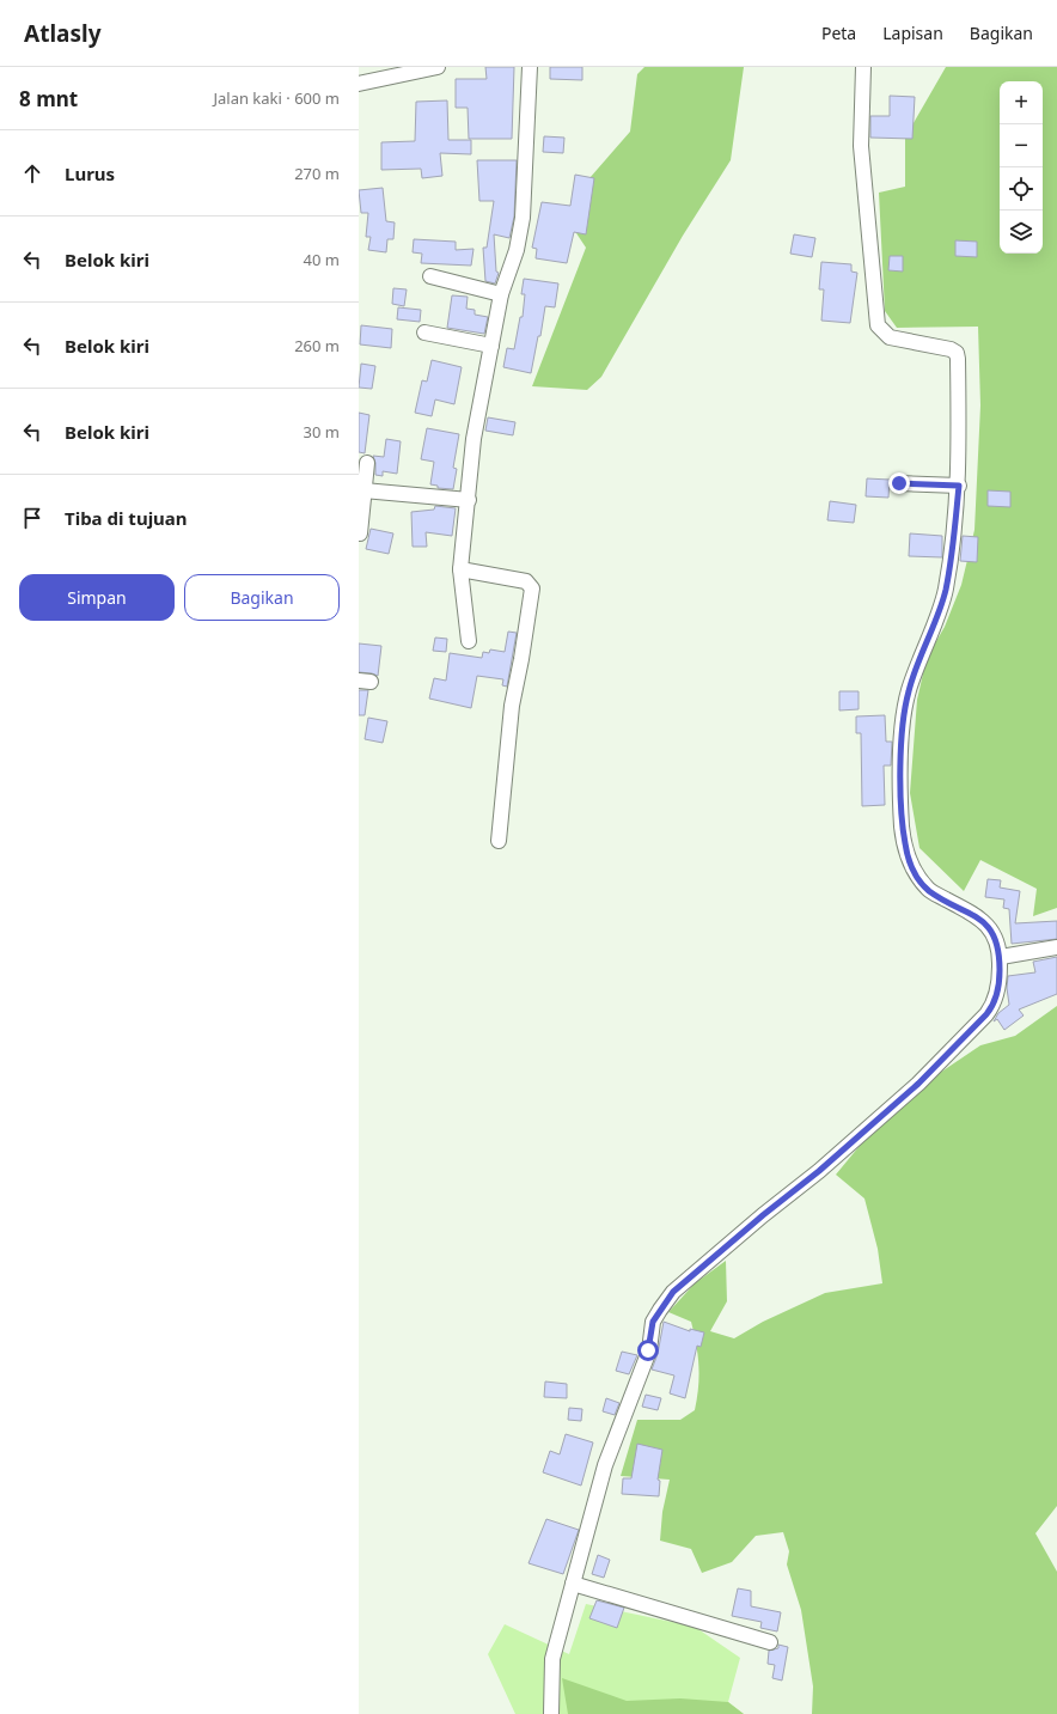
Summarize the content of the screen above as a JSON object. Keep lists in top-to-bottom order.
{
  "page": {
    "header": "Atlasly",
    "nav": ["Peta", "Lapisan", "Bagikan"],
    "heading": ["8 mnt", "Jalan kaki · 600 m"],
    "map_buttons": ["+", "−"],
    "list": [
      ["Lurus", "270 m"],
      ["Belok kiri", "40 m"],
      ["Belok kiri", "260 m"],
      ["Belok kiri", "30 m"],
      "Tiba di tujuan"
    ],
    "buttons": ["Simpan", "Bagikan"]
  }
}
